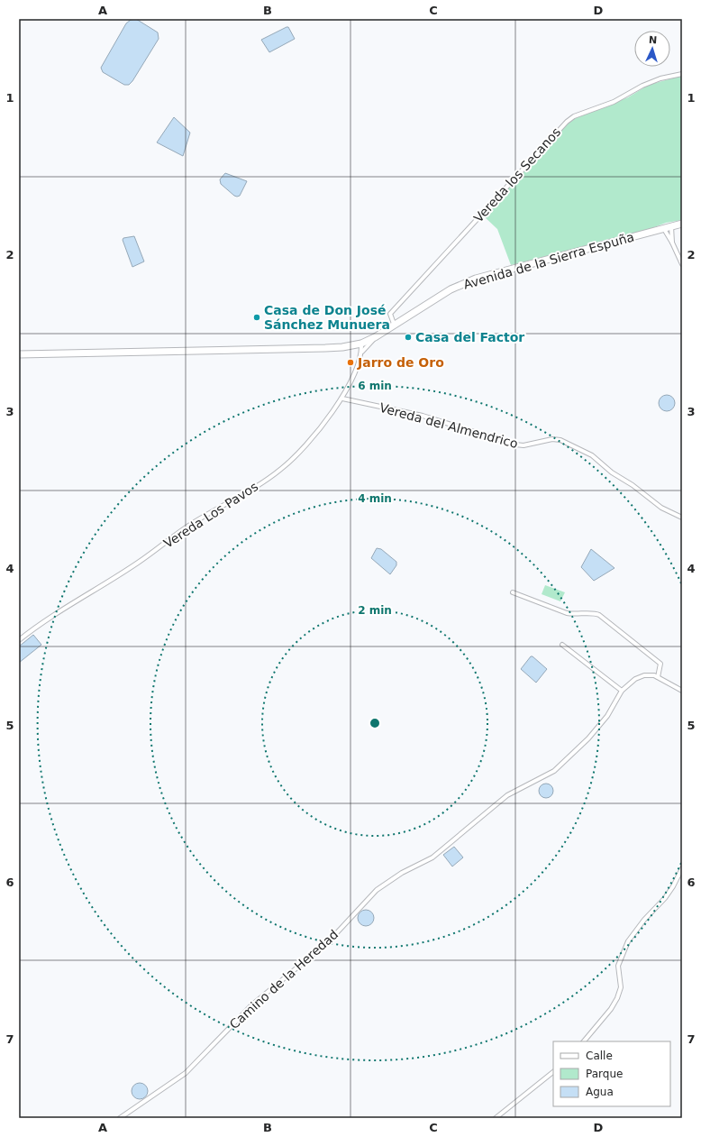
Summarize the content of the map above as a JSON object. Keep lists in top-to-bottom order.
{
  "streets": {
    "main road": ["Avenida de la Sierra Espuña"],
    "street": [
      "Vereda los Secanos",
      "Vereda del Almendrico",
      "Vereda Los Pavos",
      "Camino de la Heredad"
    ]
  },
  "crossings": [
    ["Vereda los Secanos", "Avenida de la Sierra Espuña"],
    ["Vereda del Almendrico", "Vereda Los Pavos"]
  ],
  "places": ["Casa de Don José Sánchez Munuera", "Casa del Factor", "Jarro de Oro"],
  "legend": ["Calle", "Parque", "Agua"],
  "north": "top",
  "grid": {
    "columns": [
      "A",
      "B",
      "C",
      "D"
    ],
    "rows": [
      "1",
      "2",
      "3",
      "4",
      "5",
      "6",
      "7"
    ]
  },
  "rings": ["6 min", "4 min", "2 min"]
}
